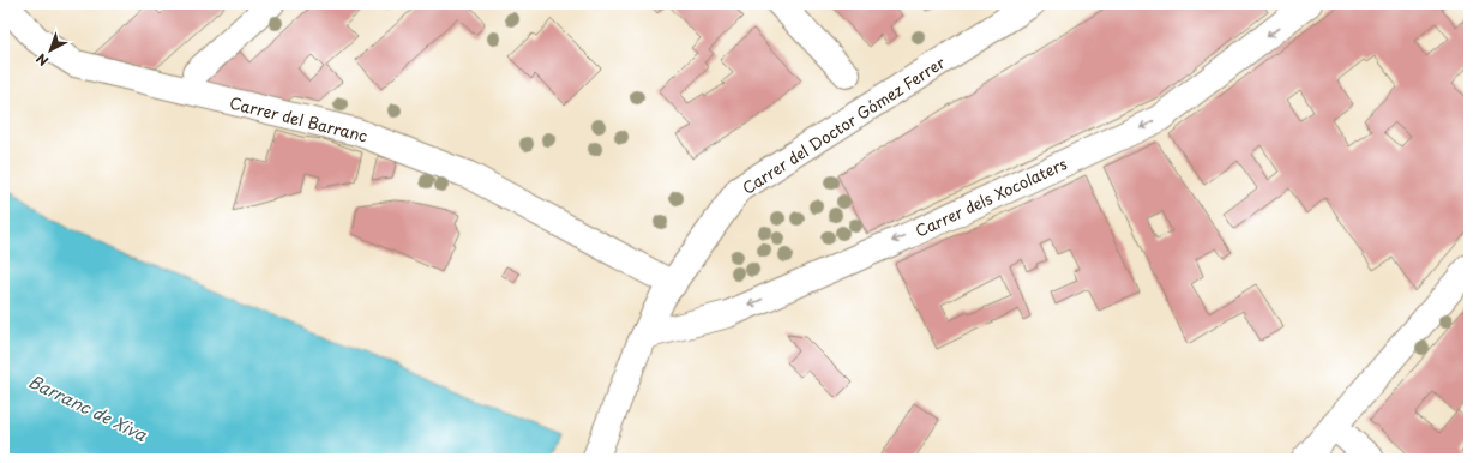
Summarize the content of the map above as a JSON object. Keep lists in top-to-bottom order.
{
  "streets": {
    "street": ["Carrer del Barranc", "Carrer del Doctor Gómez Ferrer", "Carrer dels Xocolaters"]
  },
  "crossings": [
    ["Carrer del Barranc", "Carrer del Doctor Gómez Ferrer"],
    ["Carrer del Doctor Gómez Ferrer", "Carrer dels Xocolaters"]
  ],
  "one_way": ["Carrer dels Xocolaters"],
  "water": ["Barranc de Xiva"],
  "north": "bottom left"
}
